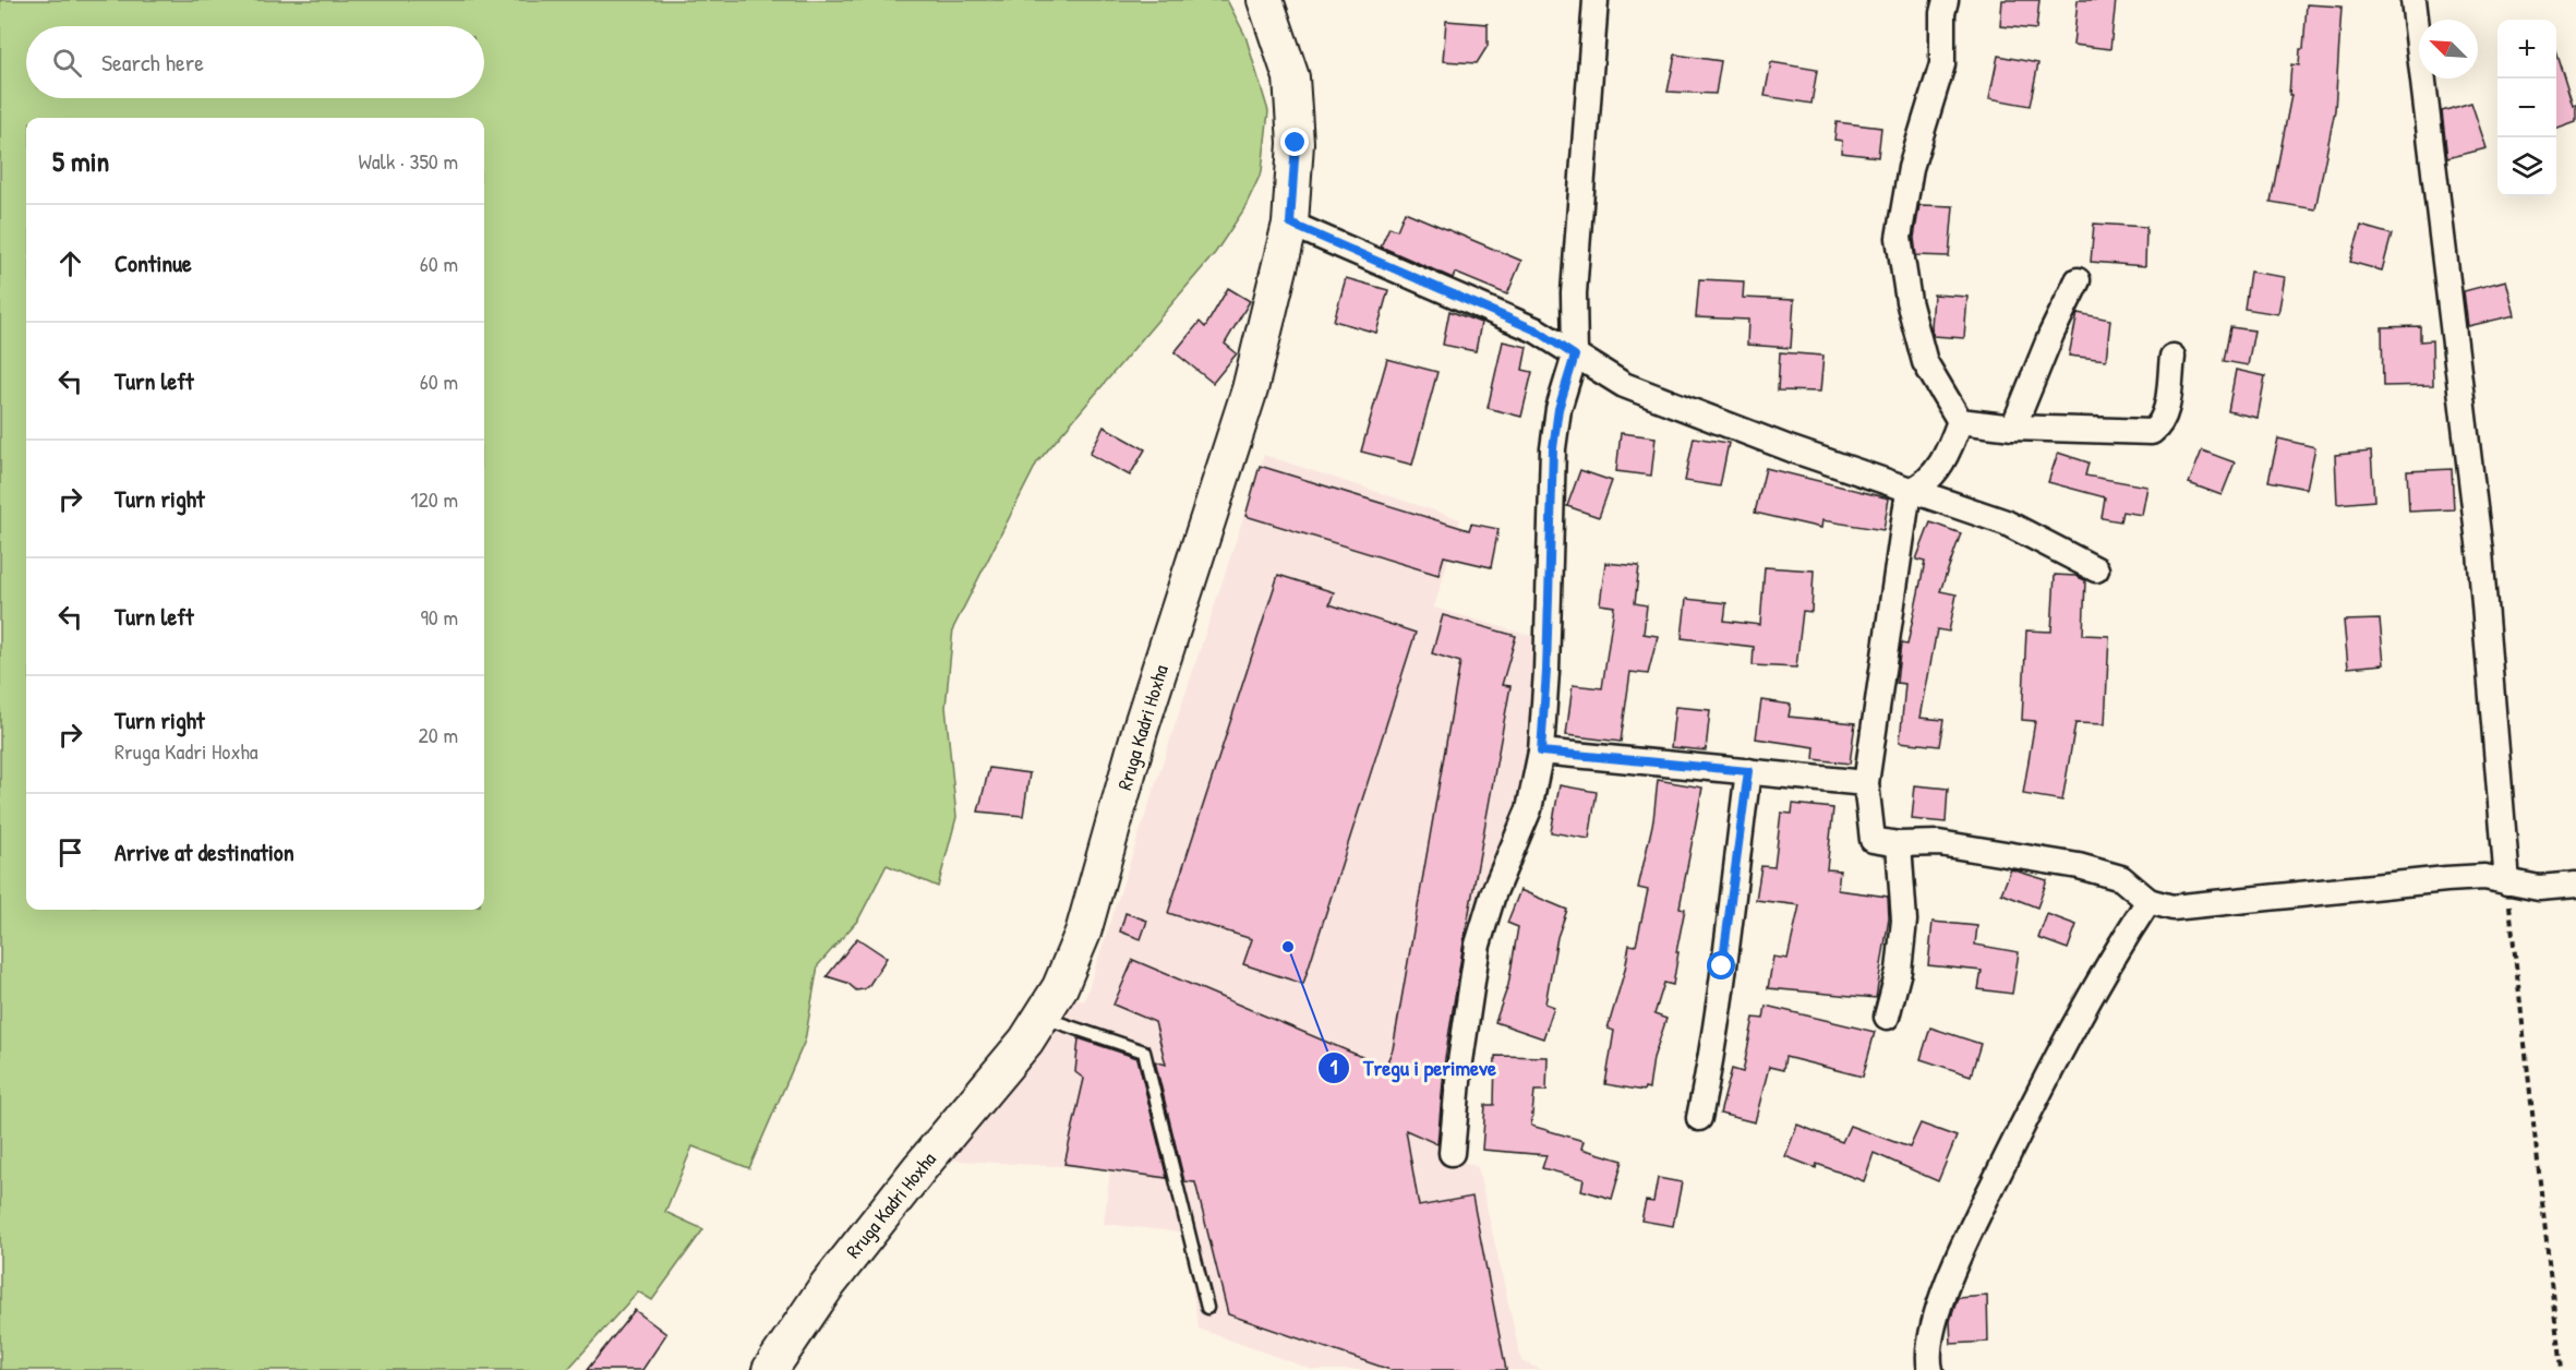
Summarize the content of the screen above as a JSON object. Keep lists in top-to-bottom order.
{
  "streets": {
    "main road": ["Rruga Kadri Hoxha"]
  },
  "places": ["Tregu i perimeve"],
  "north": "top left",
  "page": {
    "map_buttons": ["+", "−"],
    "search": "Search here",
    "heading": ["5 min", "Walk · 350 m"],
    "list": [
      ["Continue", "60 m"],
      ["Turn left", "60 m"],
      ["Turn right", "120 m"],
      ["Turn left", "90 m"],
      ["Turn right", "Rruga Kadri Hoxha", "20 m"],
      "Arrive at destination"
    ]
  }
}
